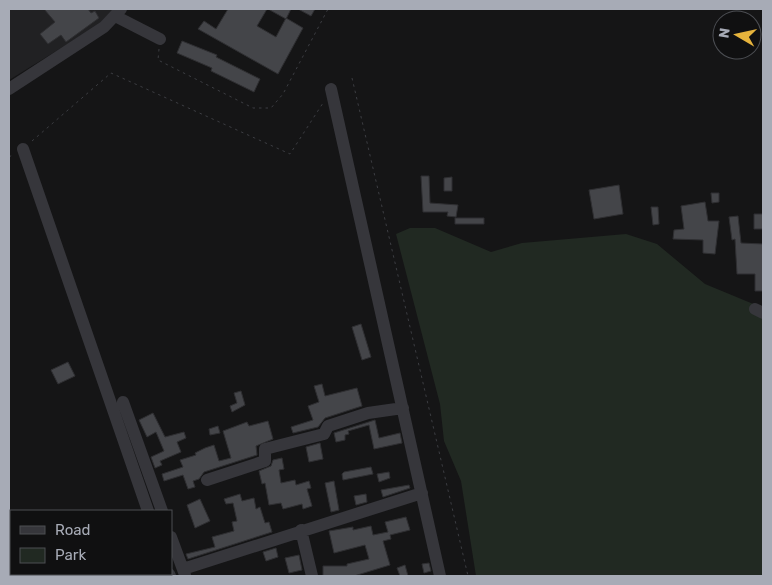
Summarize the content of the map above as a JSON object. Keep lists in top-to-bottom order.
{
  "legend": ["Road", "Park"],
  "north": "left"
}
